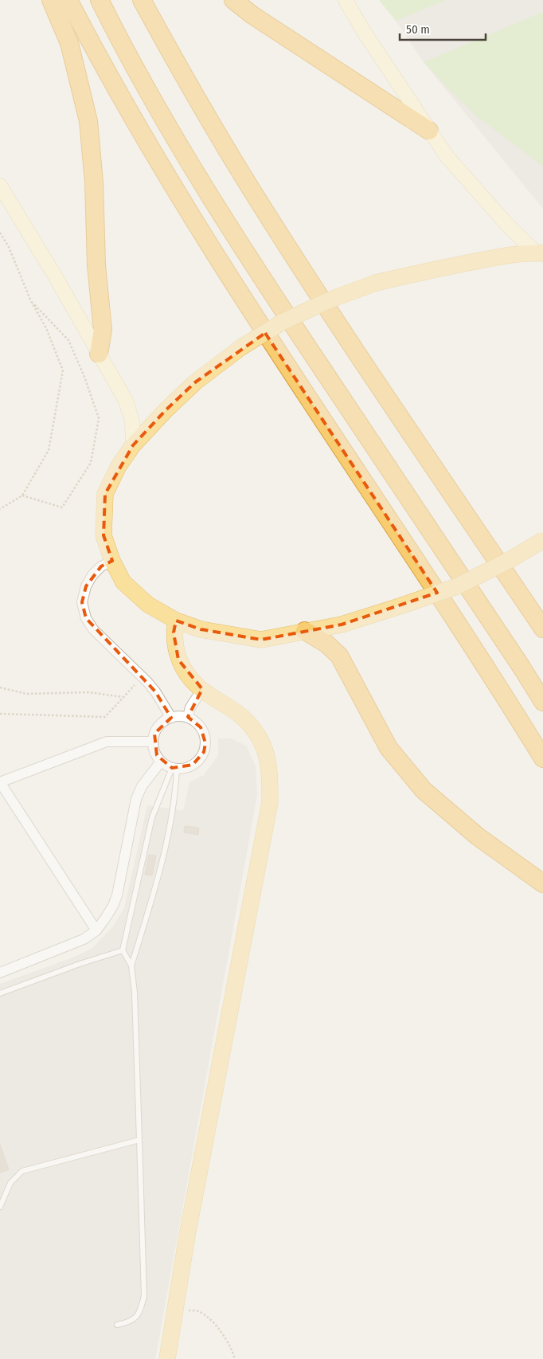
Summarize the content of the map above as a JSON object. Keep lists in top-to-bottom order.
{
  "scale_bar": "50 m"
}
